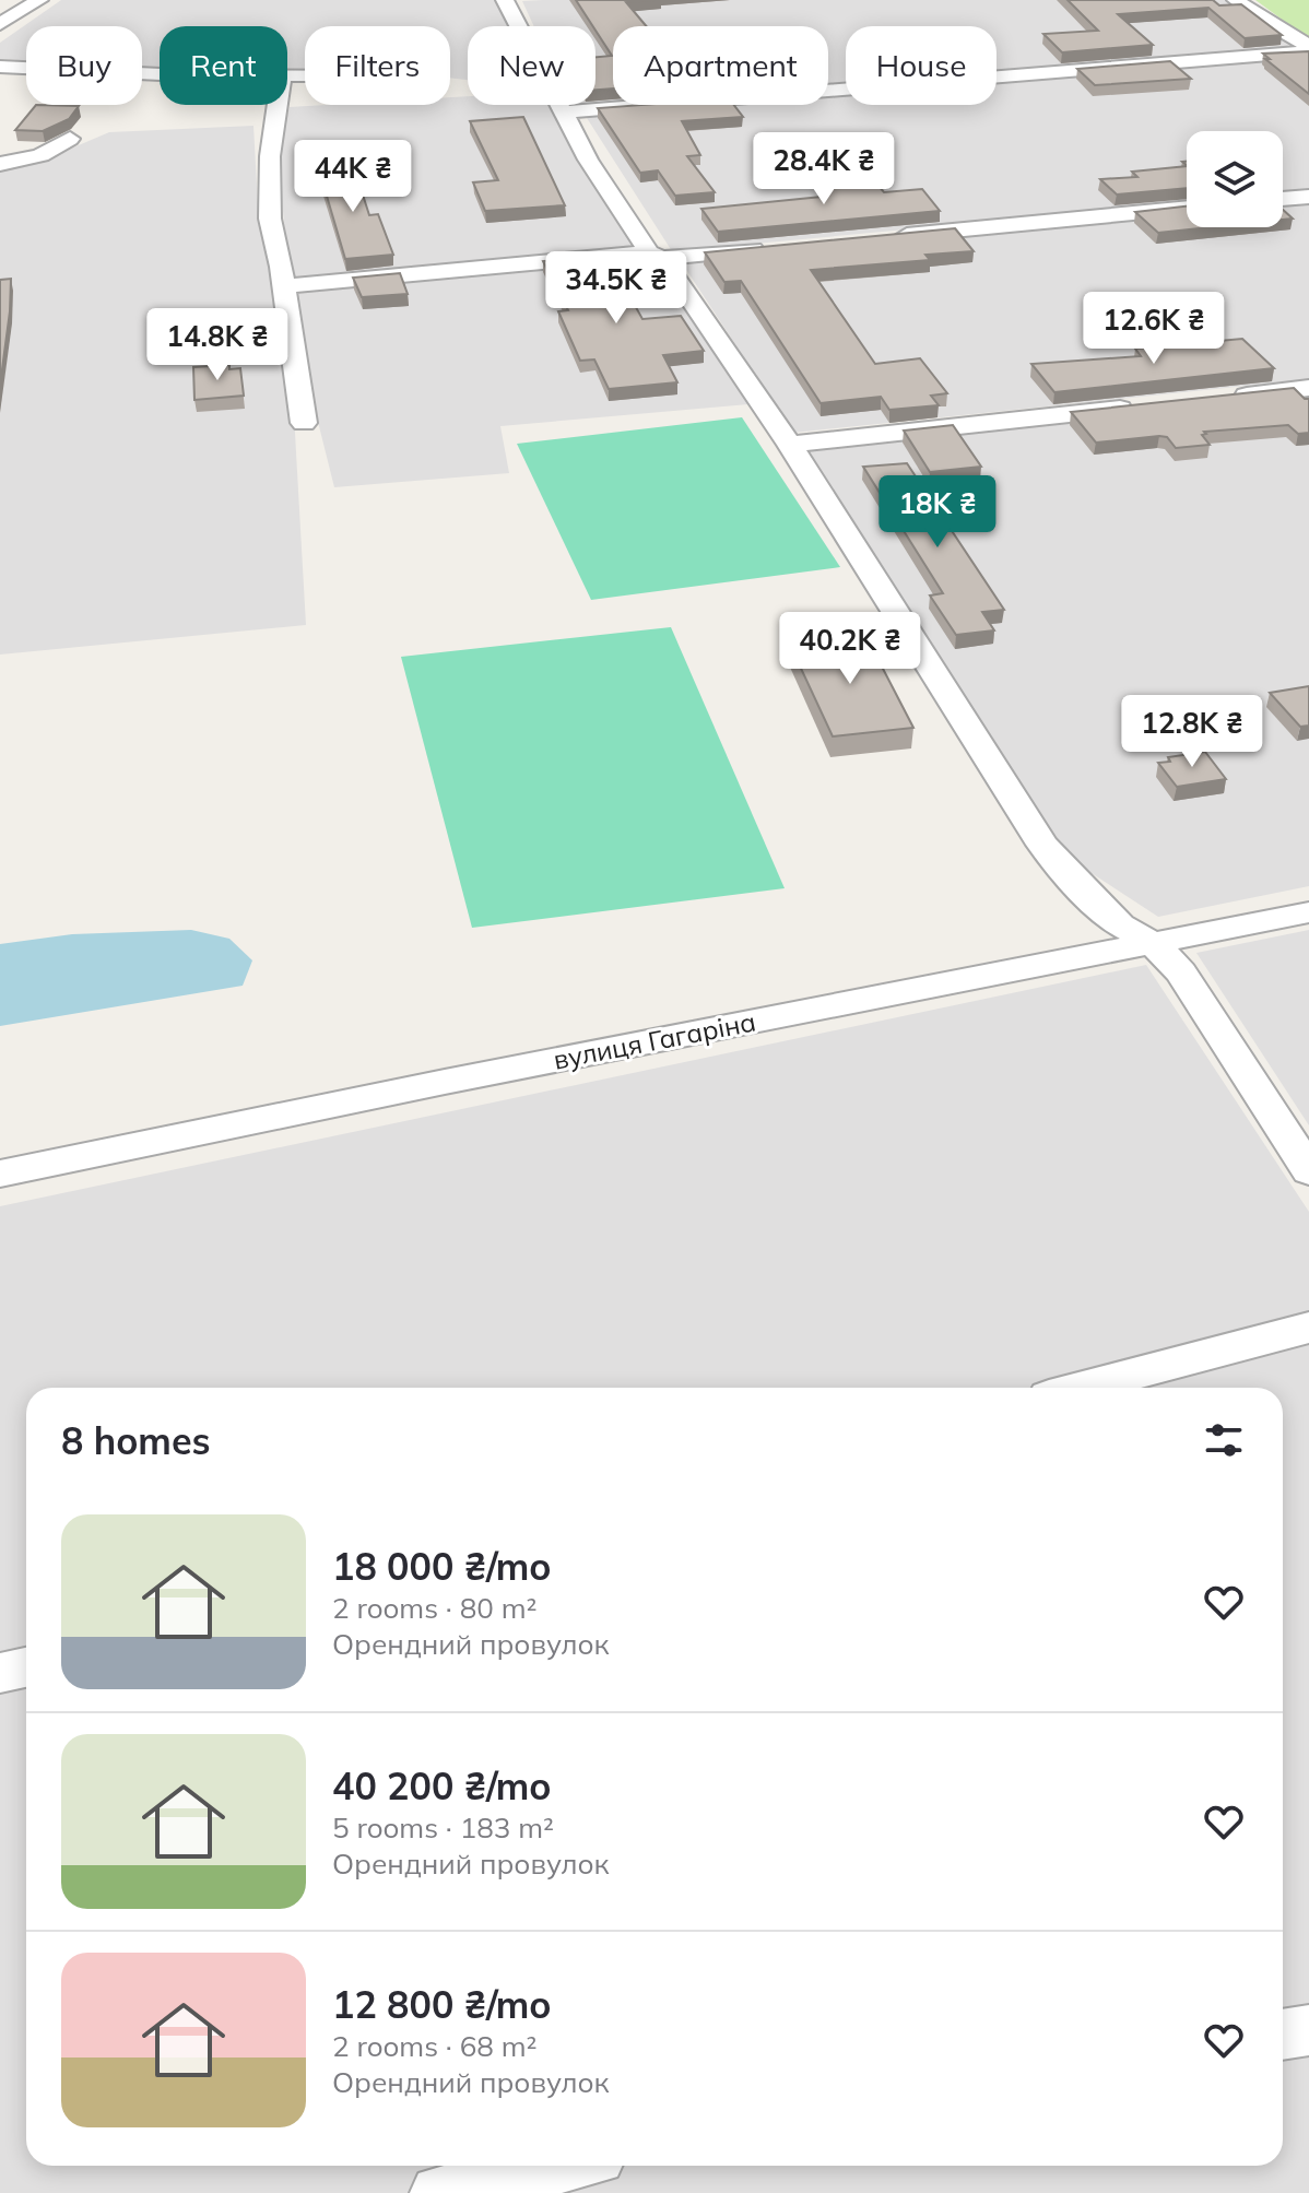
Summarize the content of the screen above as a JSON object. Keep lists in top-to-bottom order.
{
  "streets": {
    "street": ["вулиця Гагаріна"]
  },
  "page": {
    "chip": [
      "Buy",
      "Rent",
      "Filters",
      "New",
      "Apartment",
      "House"
    ],
    "price": [
      "28.4K ₴",
      "44K ₴",
      "34.5K ₴",
      "12.6K ₴",
      "14.8K ₴",
      "18K ₴",
      "40.2K ₴",
      "12.8K ₴"
    ],
    "heading": "8 homes",
    "list": [
      {
        "name": "18 000 ₴/mo",
        "note": "2 rooms · 80 m² · Орендний провулок"
      },
      {
        "name": "40 200 ₴/mo",
        "note": "5 rooms · 183 m² · Орендний провулок"
      },
      {
        "name": "12 800 ₴/mo",
        "note": "2 rooms · 68 m² · Орендний провулок"
      }
    ]
  }
}
